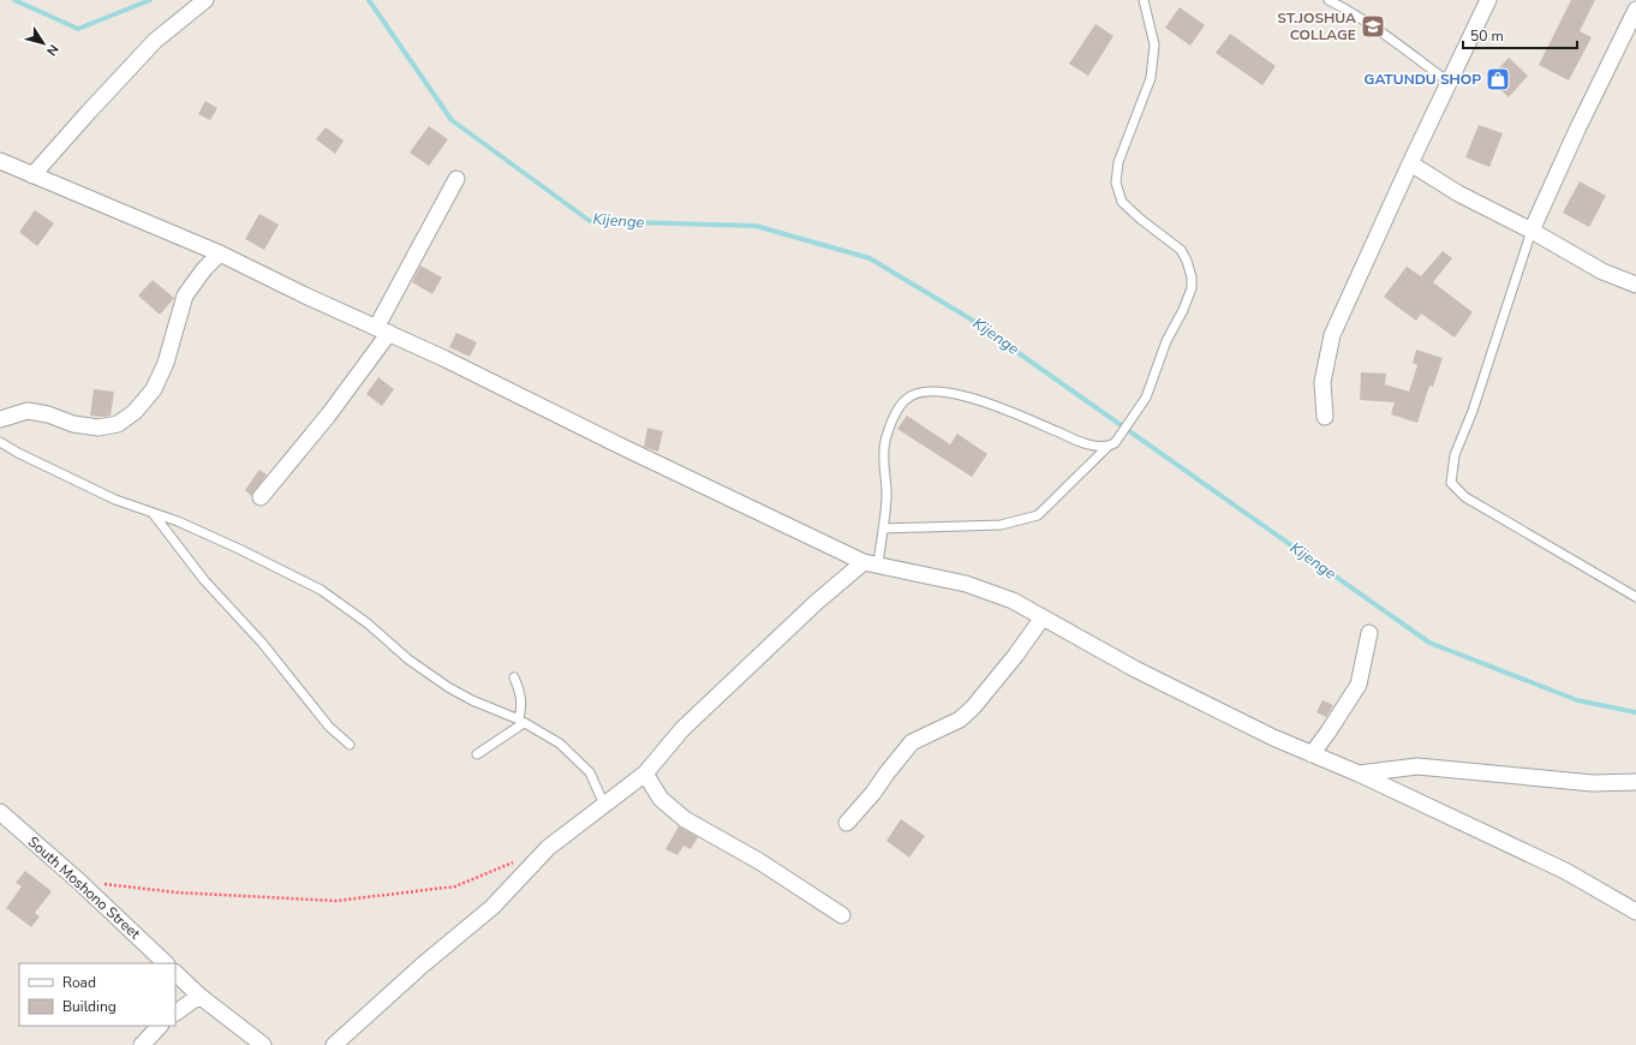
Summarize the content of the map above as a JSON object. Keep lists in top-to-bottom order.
{
  "streets": {
    "street": ["South Moshono Street"]
  },
  "water": ["Kijenge"],
  "places": {
    "school or university": ["ST.JOSHUA COLLAGE"],
    "shop": ["GATUNDU SHOP"]
  },
  "legend": ["Road", "Building"],
  "scale_bar": "50 m",
  "north": "bottom right"
}
